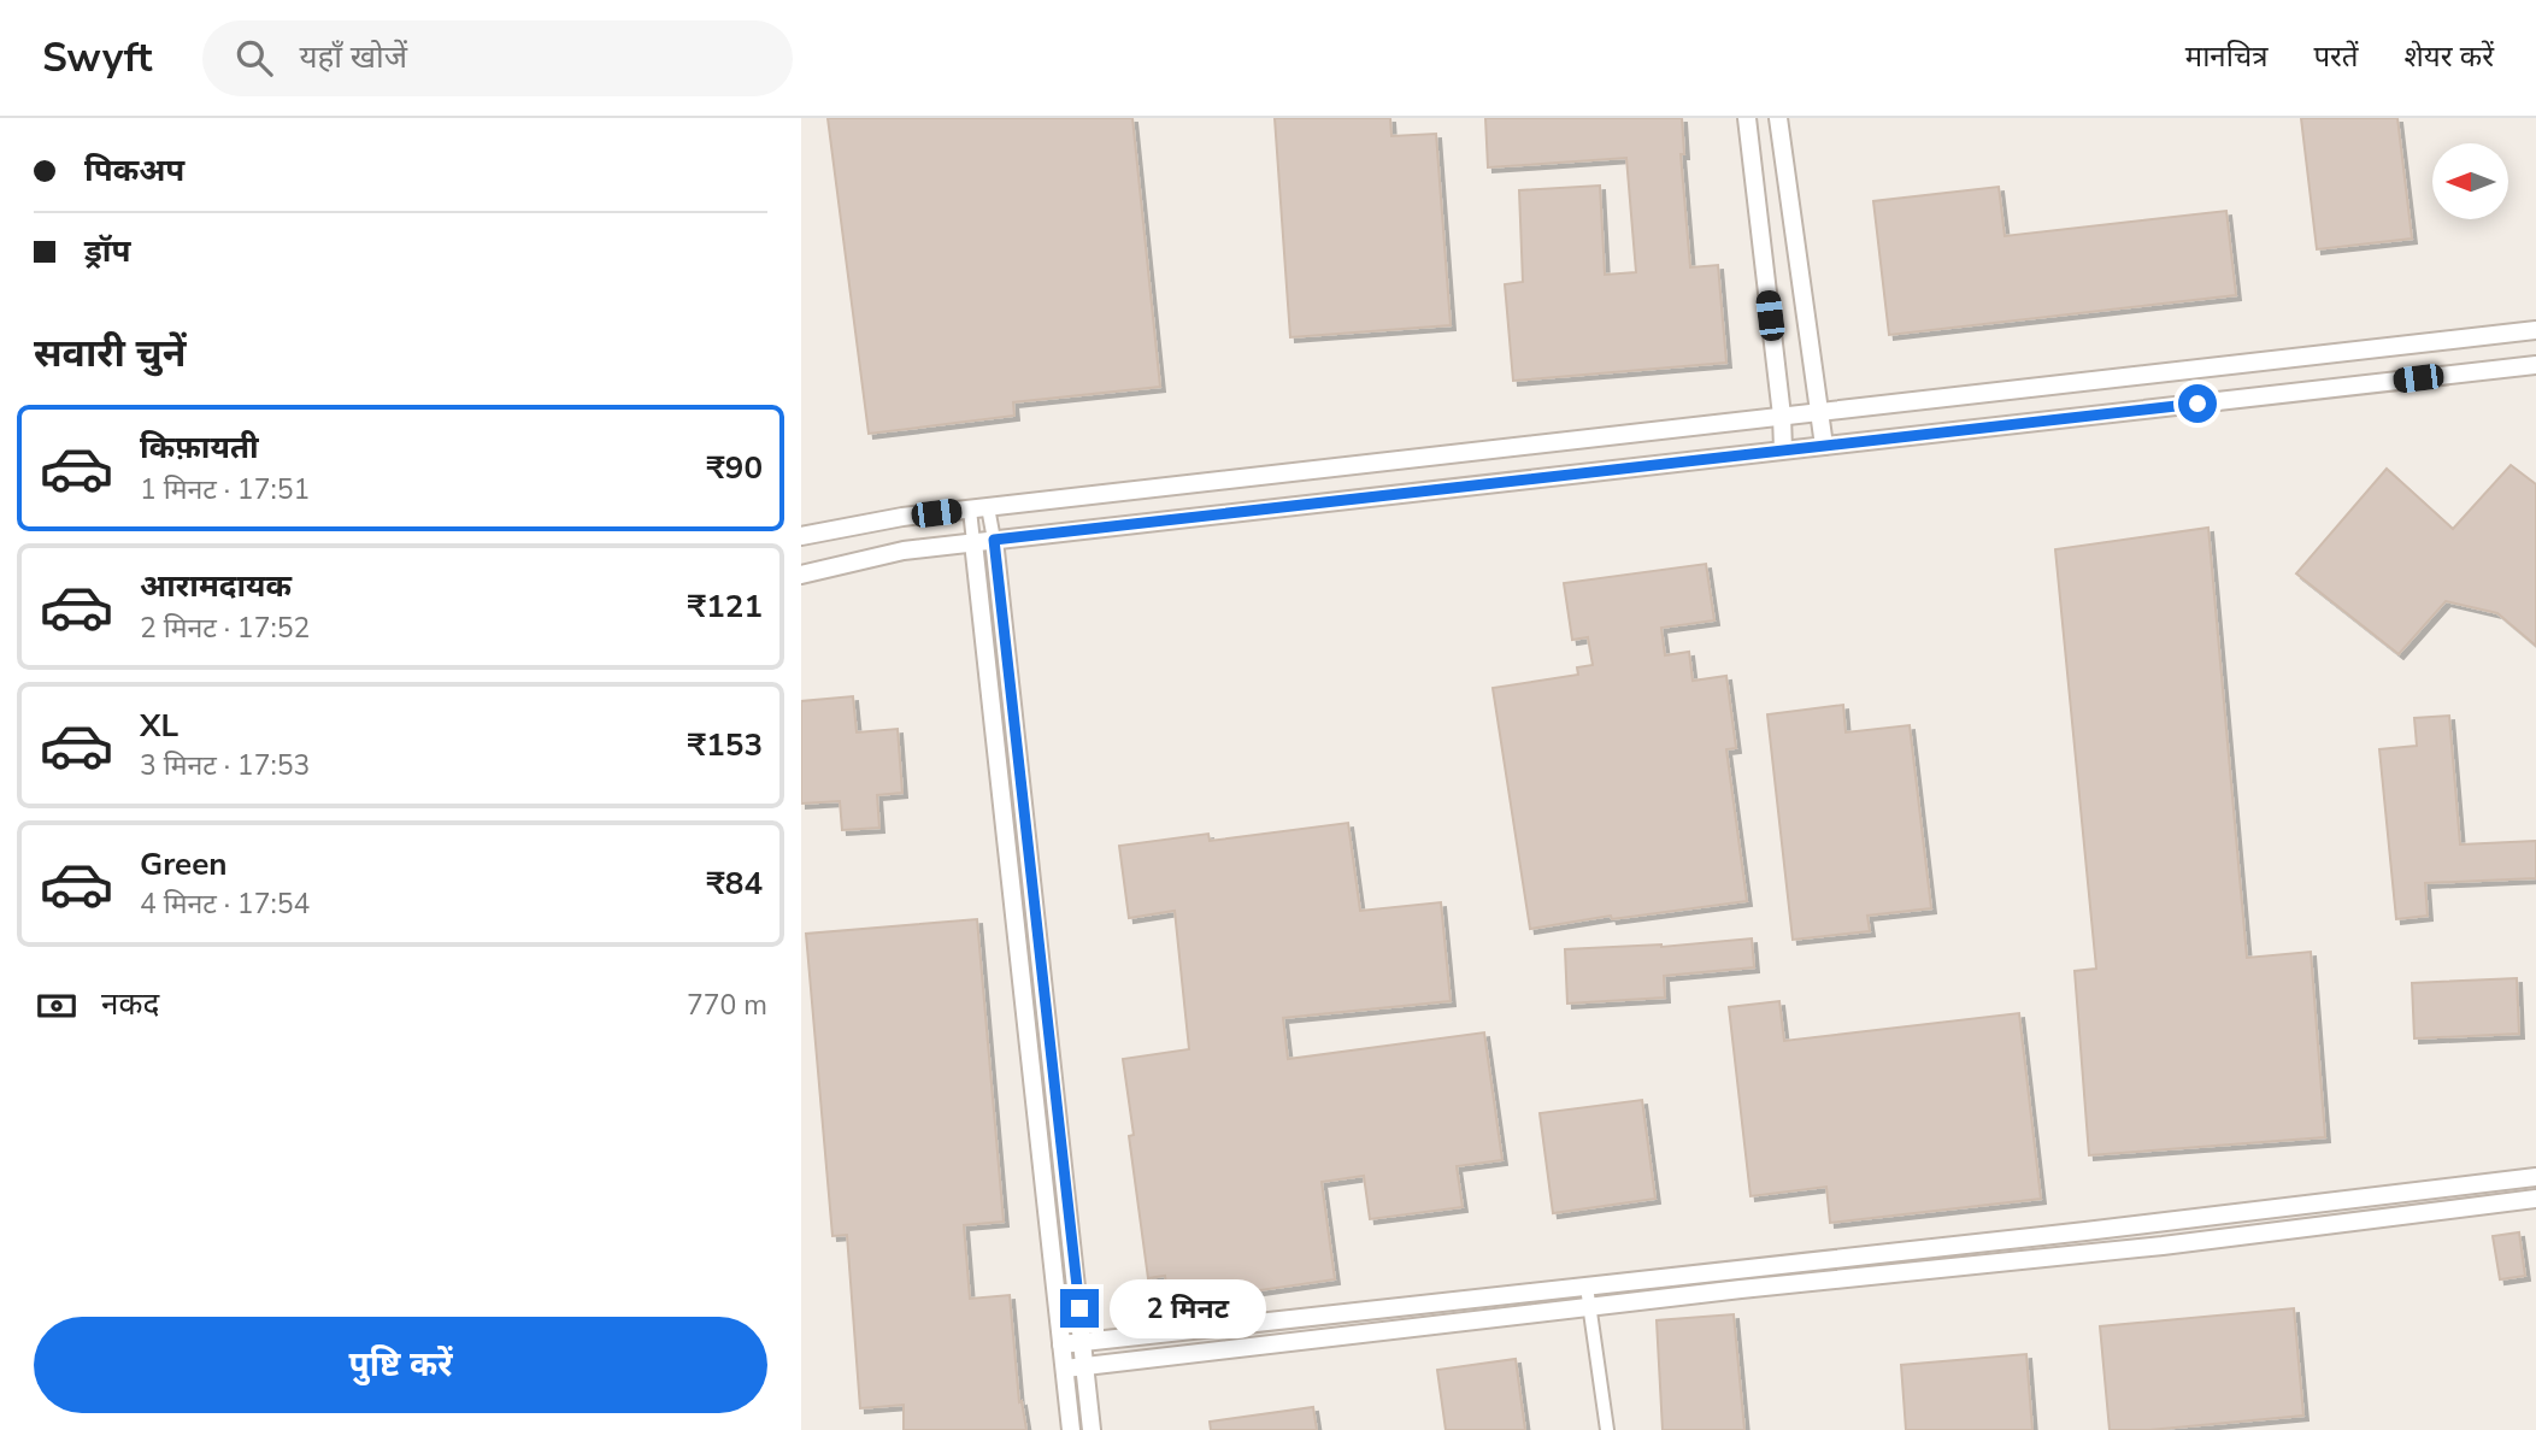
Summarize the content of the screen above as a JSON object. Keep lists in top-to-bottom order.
{
  "north": "left",
  "page": {
    "header": "Swyft",
    "search": "यहाँ खोजें",
    "nav": ["मानचित्र", "परतें", "शेयर करें"],
    "banner": ["पिकअप", "ड्रॉप"],
    "heading": "सवारी चुनें",
    "list": [
      {
        "name": "किफ़ायती",
        "note": "1 मिनट · 17:51",
        "value": "₹90"
      },
      {
        "name": "आरामदायक",
        "note": "2 मिनट · 17:52",
        "value": "₹121"
      },
      {
        "name": "XL",
        "note": "3 मिनट · 17:53",
        "value": "₹153"
      },
      {
        "name": "Green",
        "note": "4 मिनट · 17:54",
        "value": "₹84"
      }
    ],
    "pay": ["नकद", "770 m"],
    "bubble": "2 मिनट",
    "buttons": "पुष्टि करें"
  }
}
